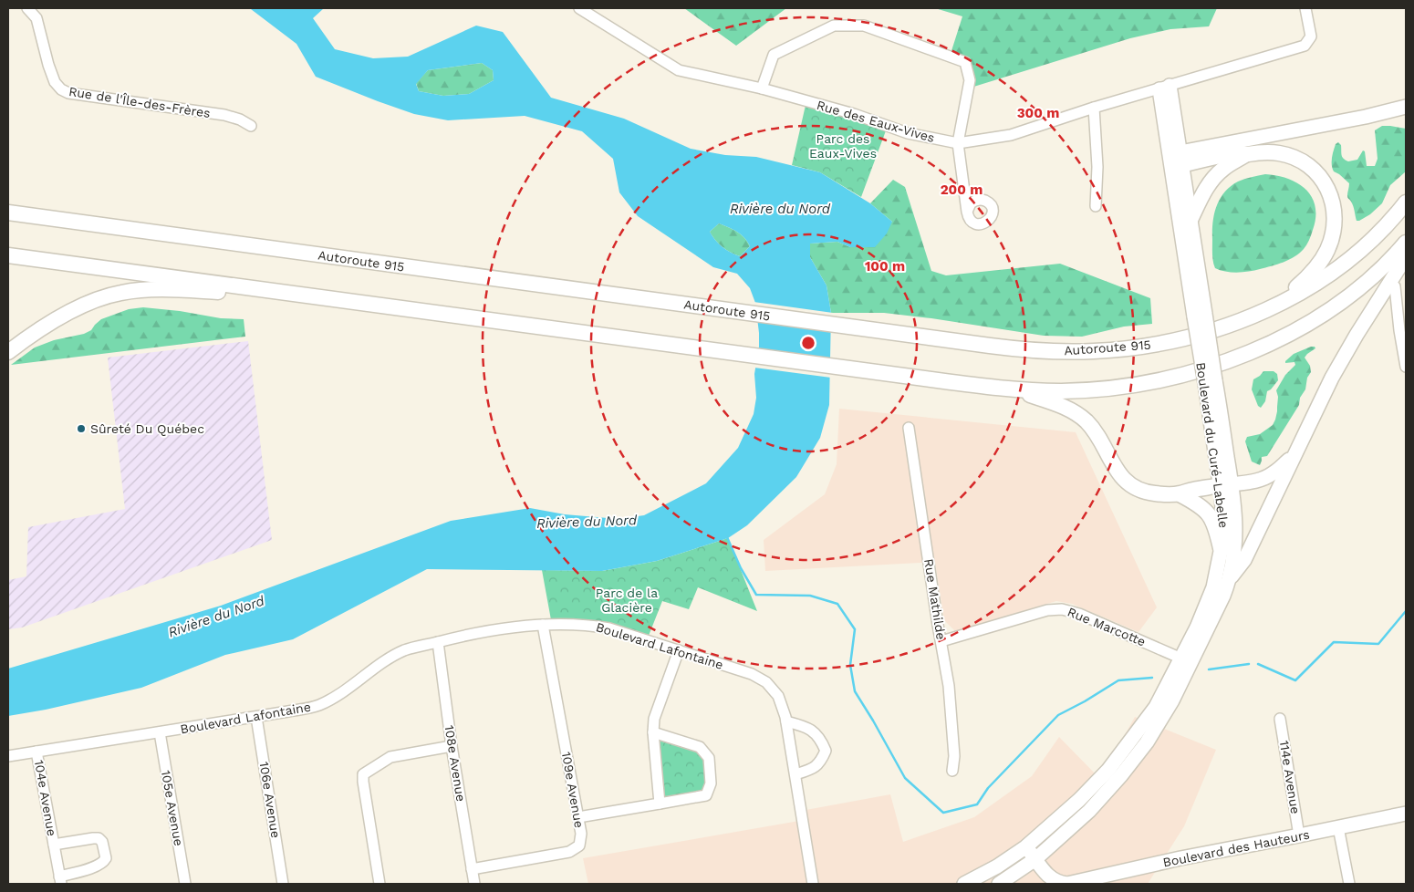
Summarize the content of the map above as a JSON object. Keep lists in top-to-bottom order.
{
  "streets": {
    "highway": ["Autoroute 915"],
    "main road": ["Boulevard du Curé-Labelle", "Boulevard des Hauteurs"],
    "street": [
      "Rue de l'Île-des-Frères",
      "Rue des Eaux-Vives",
      "Rue Mathilde",
      "Rue Marcotte",
      "Boulevard Lafontaine",
      "108e Avenue",
      "114e Avenue",
      "109e Avenue",
      "104e Avenue",
      "106e Avenue",
      "105e Avenue"
    ]
  },
  "crossings": [
    ["Boulevard du Curé-Labelle", "Rue Marcotte"],
    ["Rue Mathilde", "Rue Marcotte"],
    ["Boulevard Lafontaine", "108e Avenue"],
    ["Boulevard Lafontaine", "109e Avenue"],
    ["Boulevard Lafontaine", "104e Avenue"],
    ["Boulevard Lafontaine", "106e Avenue"],
    ["Boulevard Lafontaine", "105e Avenue"],
    ["108e Avenue", "109e Avenue"],
    ["114e Avenue", "Boulevard des Hauteurs"]
  ],
  "water": ["Rivière du Nord"],
  "parks": ["Parc des Eaux-Vives", "Parc de la Glacière"],
  "places": ["Sûreté Du Québec"],
  "rings": ["300 m", "200 m", "100 m"]
}
